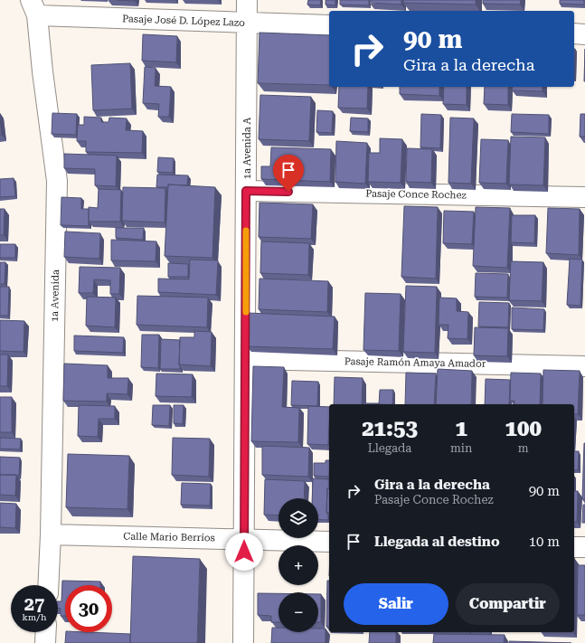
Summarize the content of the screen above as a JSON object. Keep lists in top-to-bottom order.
{
  "streets": {
    "street": [
      "Pasaje José D. López Lazo",
      "1a Avenida A",
      "Pasaje Conce Rochez",
      "1a Avenida",
      "Pasaje Ramón Amaya Amador",
      "Calle Mario Berríos"
    ]
  },
  "crossings": [
    ["Pasaje José D. López Lazo", "1a Avenida A"],
    ["Pasaje José D. López Lazo", "1a Avenida"],
    ["1a Avenida A", "Pasaje Conce Rochez"],
    ["1a Avenida A", "Pasaje Ramón Amaya Amador"],
    ["1a Avenida A", "Calle Mario Berríos"],
    ["1a Avenida", "Calle Mario Berríos"]
  ],
  "page": {
    "turn": ["90 m", "Gira a la derecha"],
    "eta": [
      "21:53",
      "Llegada",
      "1",
      "min",
      "100",
      "m"
    ],
    "list": [
      {
        "name": "Gira a la derecha",
        "note": "Pasaje Conce Rochez",
        "value": "90 m"
      },
      {
        "name": "Llegada al destino",
        "value": "10 m"
      }
    ],
    "map_buttons": ["+", "−"],
    "buttons": ["Salir", "Compartir"],
    "speed": "27 km/h",
    "limit": "30"
  }
}
